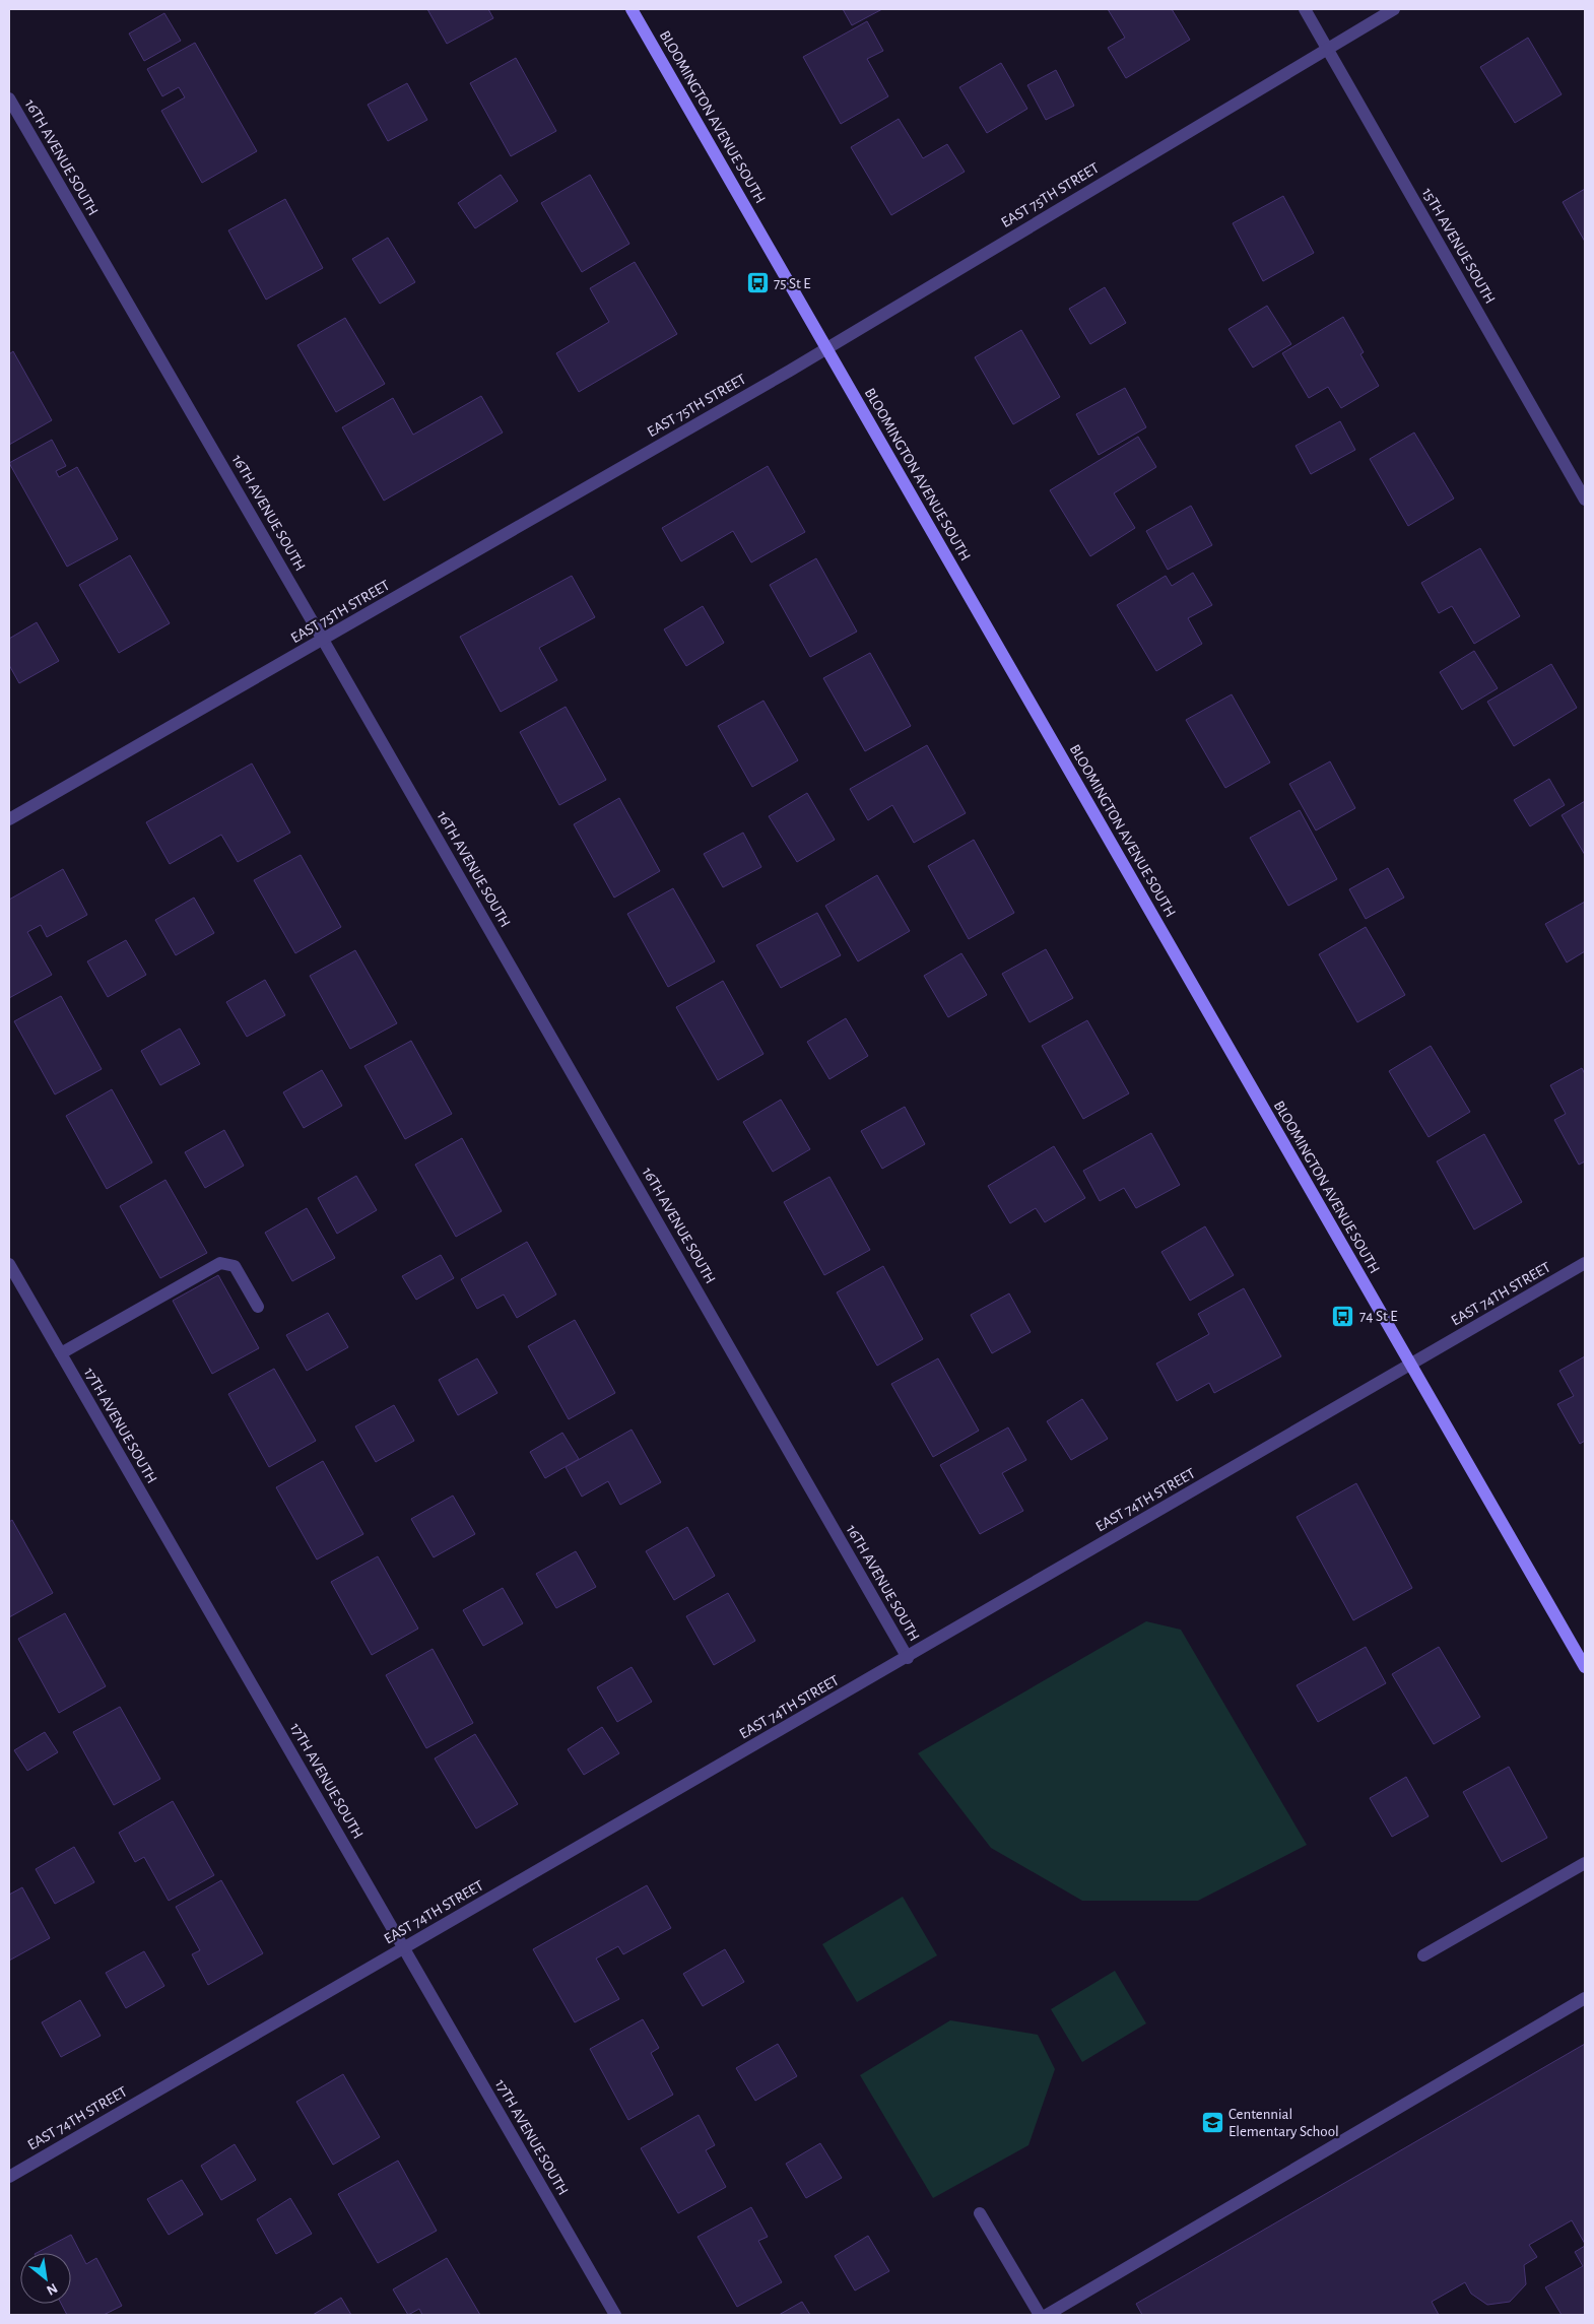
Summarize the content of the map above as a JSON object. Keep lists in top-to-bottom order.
{
  "streets": {
    "street": [
      "BLOOMINGTON AVENUE SOUTH",
      "16TH AVENUE SOUTH",
      "EAST 75TH STREET",
      "15TH AVENUE SOUTH",
      "EAST 74TH STREET",
      "17TH AVENUE SOUTH"
    ]
  },
  "crossings": [
    ["BLOOMINGTON AVENUE SOUTH", "EAST 75TH STREET"],
    ["BLOOMINGTON AVENUE SOUTH", "EAST 74TH STREET"],
    ["16TH AVENUE SOUTH", "EAST 75TH STREET"],
    ["16TH AVENUE SOUTH", "EAST 74TH STREET"],
    ["EAST 75TH STREET", "15TH AVENUE SOUTH"],
    ["EAST 74TH STREET", "17TH AVENUE SOUTH"]
  ],
  "places": {
    "bus stop": ["75 St E", "74 St E"],
    "school or university": ["Centennial Elementary School"]
  },
  "north": "bottom right"
}
